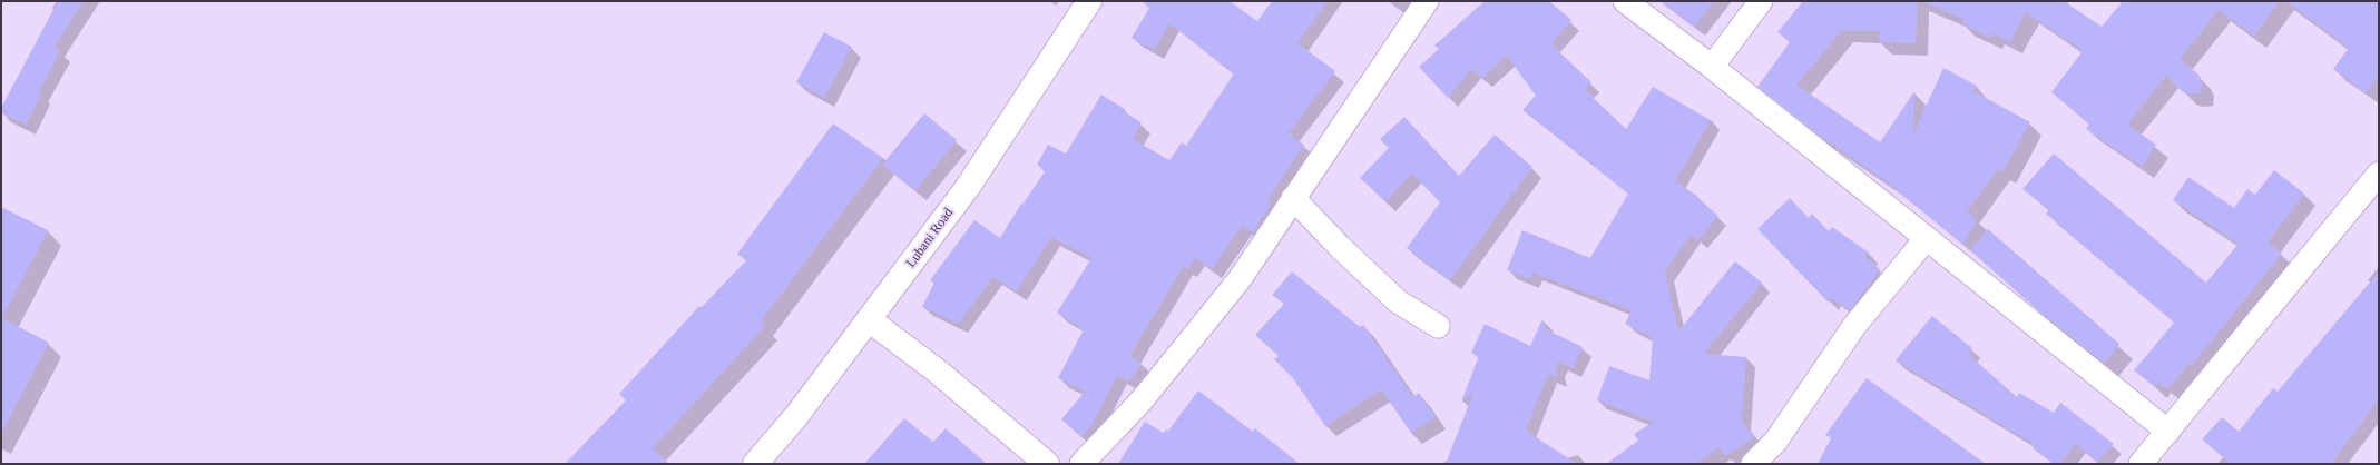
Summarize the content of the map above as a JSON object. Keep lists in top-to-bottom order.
{
  "streets": {
    "street": ["Lubani Road"]
  }
}
